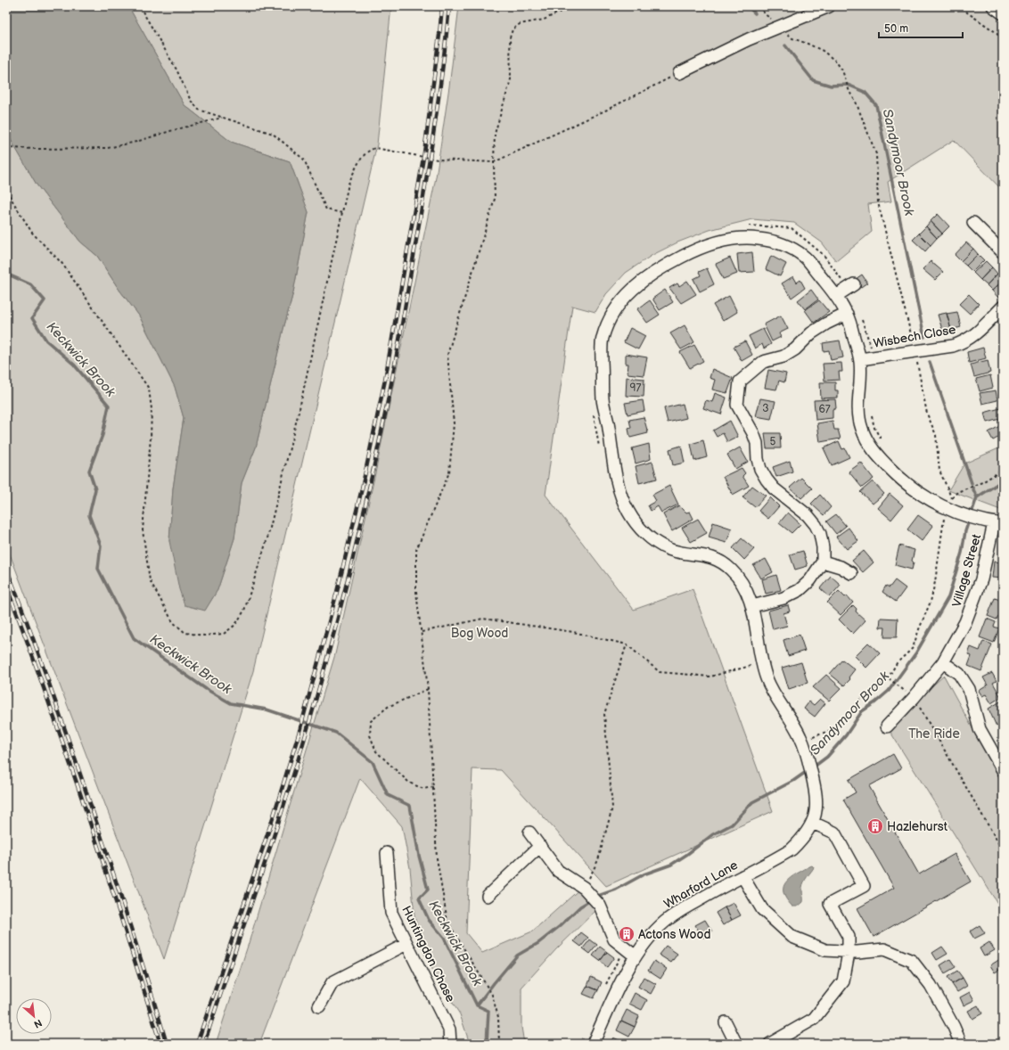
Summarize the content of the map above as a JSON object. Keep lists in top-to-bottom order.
{
  "streets": {
    "street": [
      "Wisbech Close",
      "Village Street",
      "Wharford Lane",
      "Huntingdon Chase"
    ]
  },
  "crossings": [
    ["Wisbech Close", "Wharford Lane"],
    ["Village Street", "Wharford Lane"]
  ],
  "water": ["Sandymoor Brook", "Keckwick Brook"],
  "parks": ["Bog Wood", "The Ride"],
  "places": {
    "building": ["Hazlehurst", "Actons Wood"]
  },
  "house_numbers": [
    "97",
    "3",
    "67",
    "5"
  ],
  "scale_bar": "50 m",
  "north": "bottom right"
}
